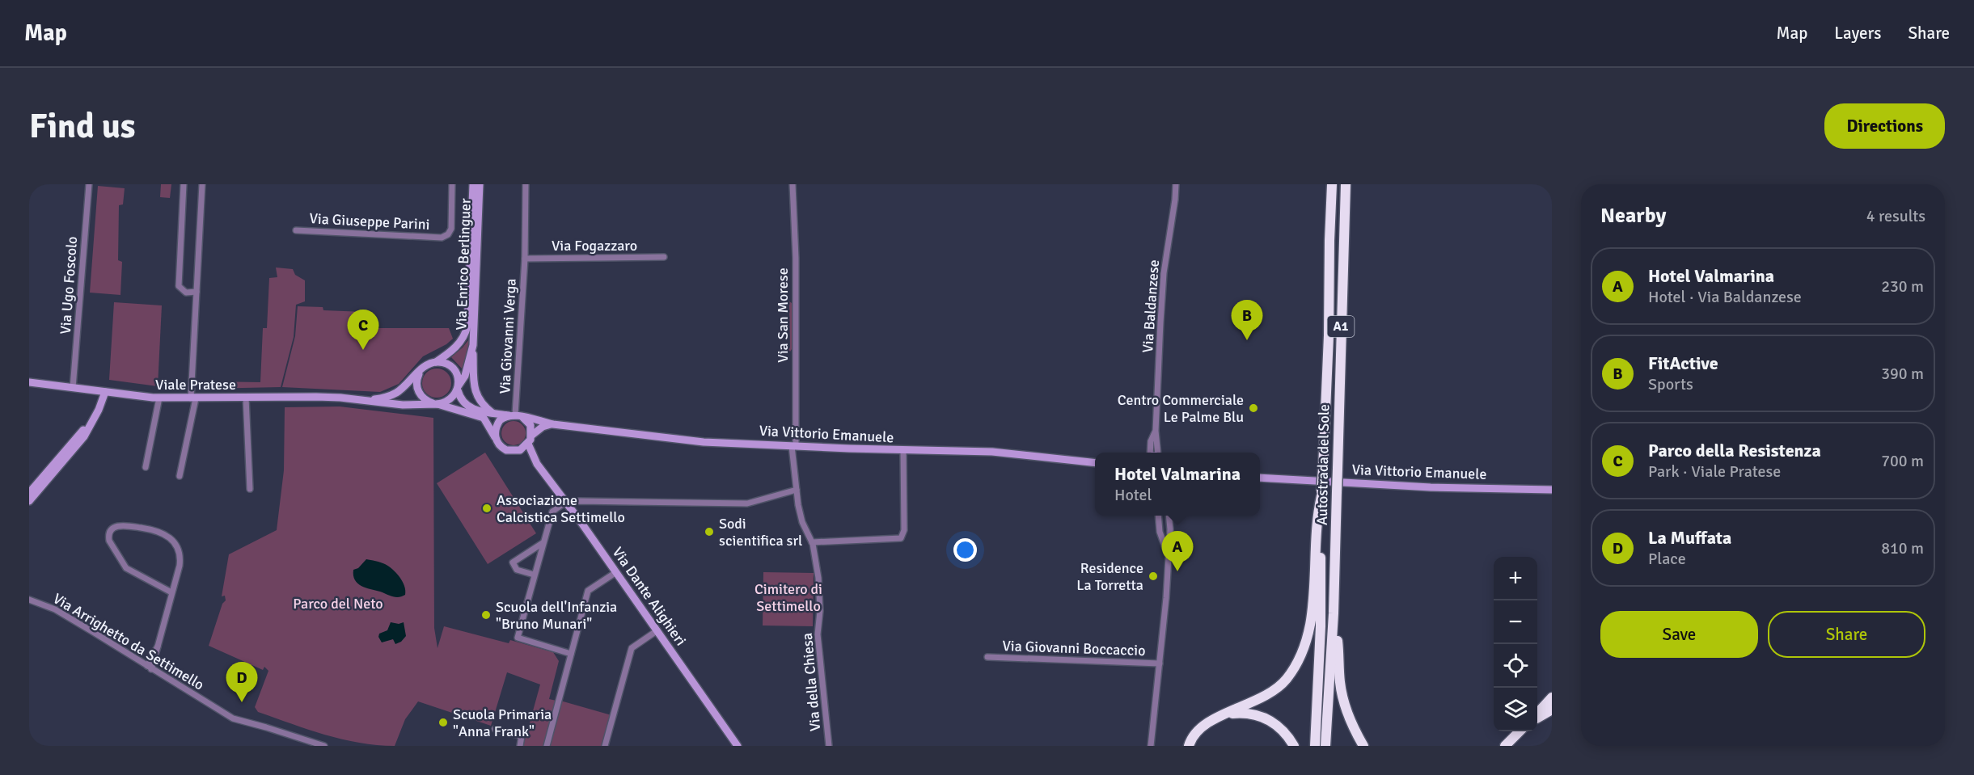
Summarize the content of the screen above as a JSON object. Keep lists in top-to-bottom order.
{
  "streets": {
    "highway": ["A1", "Autostrada del Sole"],
    "main road": [
      "Via Enrico Berlinguer",
      "Viale Pratese",
      "Via Vittorio Emanuele",
      "Via Dante Alighieri"
    ],
    "street": [
      "Via Giuseppe Parini",
      "Via Fogazzaro",
      "Via Ugo Foscolo",
      "Via Baldanzese",
      "Via San Morese",
      "Via Giovanni Verga",
      "Via Arrighetto da Settimello",
      "Via Giovanni Boccaccio",
      "Via della Chiesa"
    ]
  },
  "crossings": [
    ["Via Fogazzaro", "Via Giovanni Verga"],
    ["Via Enrico Berlinguer", "Viale Pratese"],
    ["Via Ugo Foscolo", "Viale Pratese"],
    ["Via San Morese", "Via Vittorio Emanuele"],
    ["Via San Morese", "Via della Chiesa"],
    ["Via Giovanni Verga", "Viale Pratese"],
    ["Via Giovanni Verga", "Via Vittorio Emanuele"],
    ["Via Giovanni Verga", "Via Dante Alighieri"],
    ["Viale Pratese", "Via Vittorio Emanuele"],
    ["Viale Pratese", "Via Dante Alighieri"],
    ["Via Vittorio Emanuele", "Via Dante Alighieri"],
    ["Via Vittorio Emanuele", "Via della Chiesa"]
  ],
  "parks": ["Cimitero di Settimello", "Parco del Neto"],
  "places": [
    "Centro Commerciale Le Palme Blu",
    "Associazione Calcistica Settimello",
    "Sodi scientifica srl",
    "Residence La Torretta",
    "Scuola dell'Infanzia \"Bruno Munari\"",
    "Scuola Primaria \"Anna Frank\""
  ],
  "page": {
    "header": "Map",
    "nav": ["Map", "Layers", "Share"],
    "buttons": [
      "Directions",
      ["Save", "Share"]
    ],
    "title": "Find us",
    "heading": ["Nearby", "4 results"],
    "list": [
      {
        "mark": "A",
        "name": "Hotel Valmarina",
        "note": "Hotel · Via Baldanzese",
        "value": "230 m"
      },
      {
        "mark": "B",
        "name": "FitActive",
        "note": "Sports",
        "value": "390 m"
      },
      {
        "mark": "C",
        "name": "Parco della Resistenza",
        "note": "Park · Viale Pratese",
        "value": "700 m"
      },
      {
        "mark": "D",
        "name": "La Muffata",
        "note": "Place",
        "value": "810 m"
      }
    ],
    "pins": [
      "B",
      "C",
      "A",
      "D"
    ],
    "popup": ["Hotel Valmarina", "Hotel"],
    "map_buttons": ["+", "−"]
  }
}
